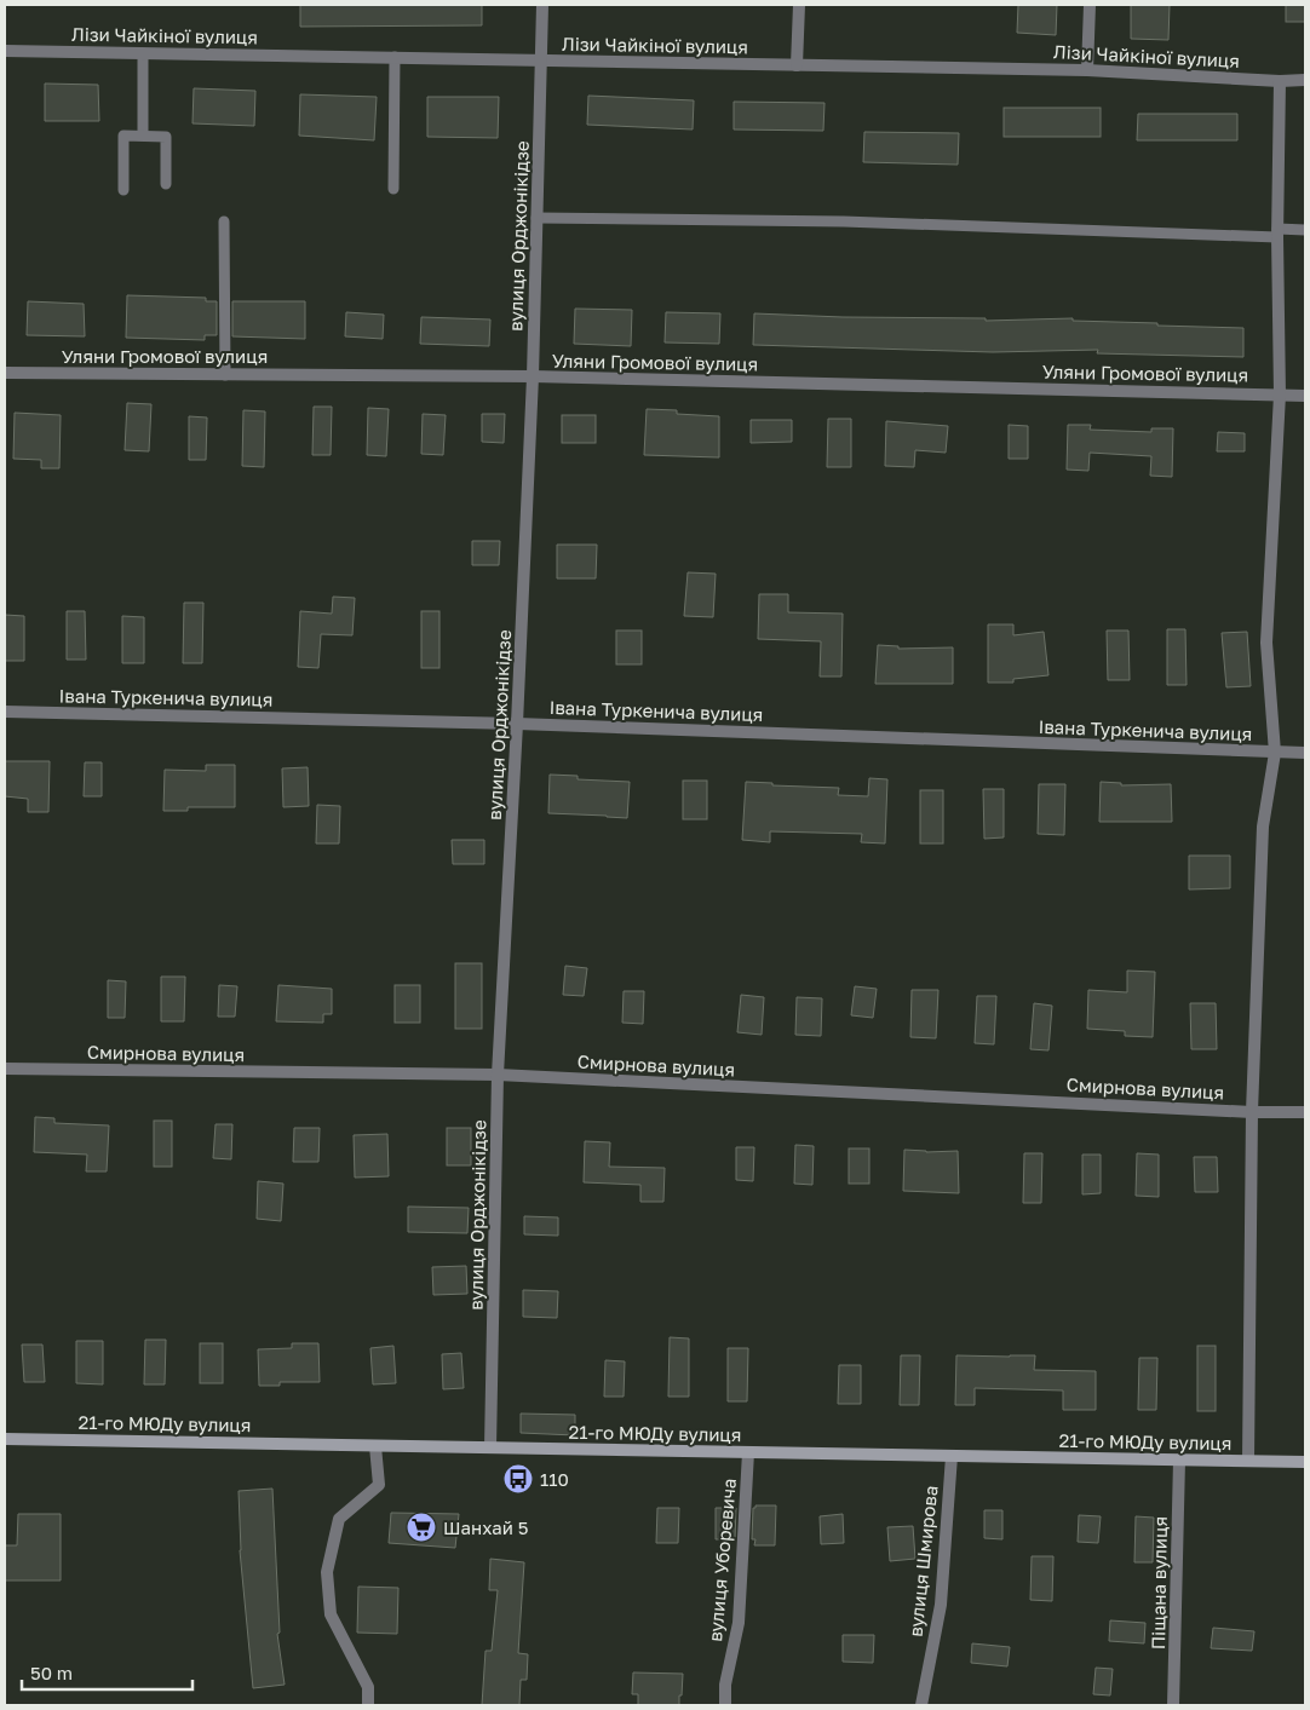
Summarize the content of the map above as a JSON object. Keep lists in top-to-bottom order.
{
  "streets": {
    "street": [
      "Лізи Чайкіної вулиця",
      "вулиця Орджонікідзе",
      "Уляни Громової вулиця",
      "Івана Туркенича вулиця",
      "Смирнова вулиця",
      "21-го МЮДу вулиця",
      "вулиця Уборевича",
      "вулиця Шмирова",
      "Піщана вулиця"
    ]
  },
  "crossings": [
    ["Лізи Чайкіної вулиця", "вулиця Орджонікідзе"],
    ["вулиця Орджонікідзе", "Уляни Громової вулиця"],
    ["вулиця Орджонікідзе", "Івана Туркенича вулиця"],
    ["вулиця Орджонікідзе", "Смирнова вулиця"],
    ["вулиця Орджонікідзе", "21-го МЮДу вулиця"],
    ["21-го МЮДу вулиця", "вулиця Уборевича"],
    ["21-го МЮДу вулиця", "вулиця Шмирова"],
    ["21-го МЮДу вулиця", "Піщана вулиця"]
  ],
  "places": {
    "bus stop": ["110"],
    "supermarket": ["Шанхай 5"]
  },
  "scale_bar": "50 m"
}
